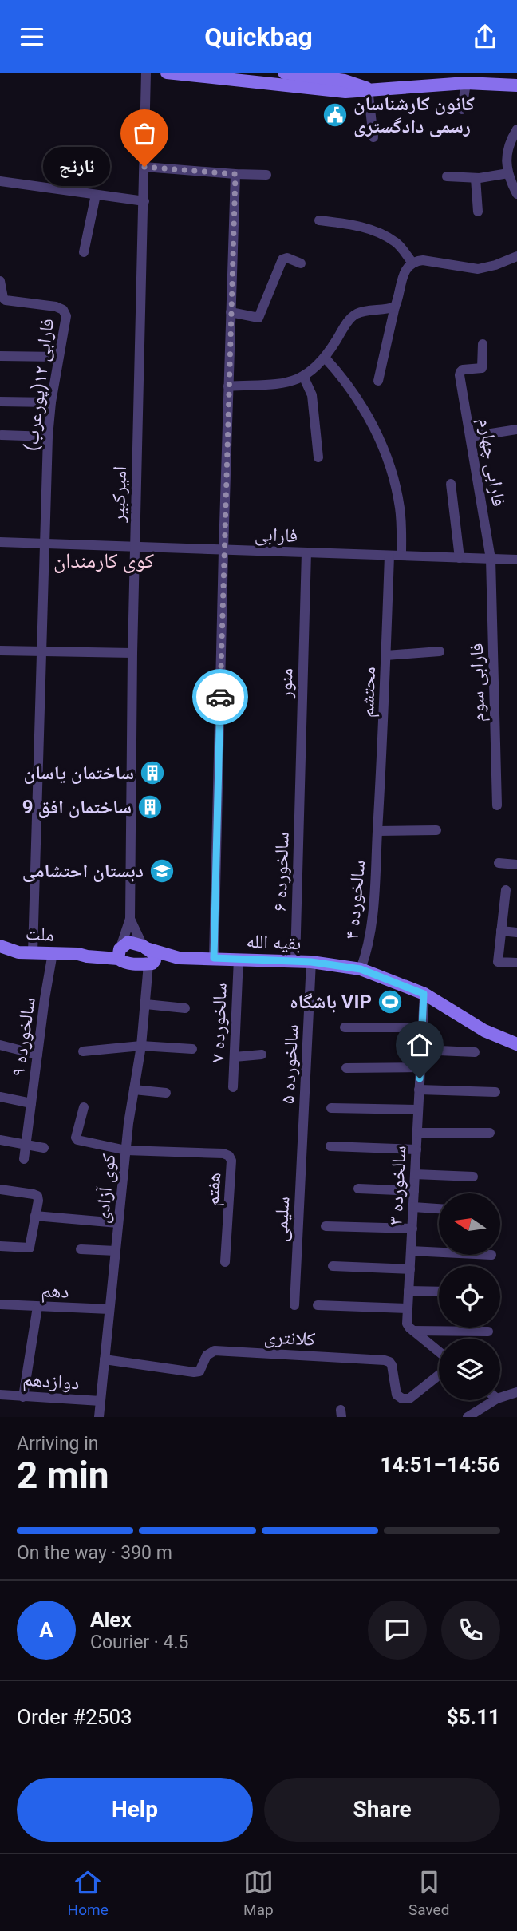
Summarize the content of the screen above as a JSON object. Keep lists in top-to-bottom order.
{
  "streets": {
    "main road": ["ملت", "بقیه الله"],
    "street": [
      "فارابی ۱۲(پورعرب)",
      "فارابی چهارم",
      "امیرکبیر",
      "فارابی",
      "فارابی سوم",
      "منور",
      "محتشم",
      "سالخورده ۶",
      "سالخورده ۴",
      "سالخورده ۷",
      "سالخورده ۹",
      "سالخورده ۵",
      "سالخورده ۳",
      "کوی آزادی",
      "هفتم",
      "سلیمی",
      "دهم",
      "کلانتری",
      "دوازدهم"
    ]
  },
  "crossings": [
    ["فارابی ۱۲(پورعرب)", "فارابی"],
    ["فارابی ۱۲(پورعرب)", "ملت"],
    ["فارابی چهارم", "فارابی"],
    ["فارابی چهارم", "فارابی سوم"],
    ["امیرکبیر", "فارابی"],
    ["امیرکبیر", "ملت"],
    ["فارابی", "فارابی سوم"],
    ["فارابی", "منور"],
    ["فارابی", "محتشم"],
    ["منور", "سالخورده ۶"],
    ["محتشم", "سالخورده ۴"],
    ["سالخورده ۶", "بقیه الله"],
    ["سالخورده ۴", "بقیه الله"],
    ["ملت", "سالخورده ۹"],
    ["بقیه الله", "سالخورده ۷"],
    ["بقیه الله", "سالخورده ۵"],
    ["بقیه الله", "سالخورده ۳"],
    ["سالخورده ۵", "سلیمی"],
    ["کوی آزادی", "هفتم"],
    ["کوی آزادی", "دهم"],
    ["کوی آزادی", "کلانتری"],
    ["کوی آزادی", "دوازدهم"]
  ],
  "districts": ["کوی کارمندان"],
  "places": {
    "public building": ["کانون کارشناسان رسمی دادگستری"],
    "other": ["نارنج"],
    "building": ["ساختمان یاسان", "ساختمان افق 9"],
    "school or university": ["دبستان احتشامی"],
    "sports": ["باشگاه VIP"]
  },
  "north": "left",
  "page": {
    "header": "Quickbag",
    "bubble": "نارنج",
    "heading": ["2 min", "Arriving in", "14:51–14:56"],
    "panel": [
      "Alex",
      "Courier · 4.5",
      "Order #2503",
      "$5.11"
    ],
    "bar": "On the way · 390 m",
    "round": "A",
    "buttons": ["Help", "Share"],
    "tabs": ["Home", "Map", "Saved"]
  }
}
